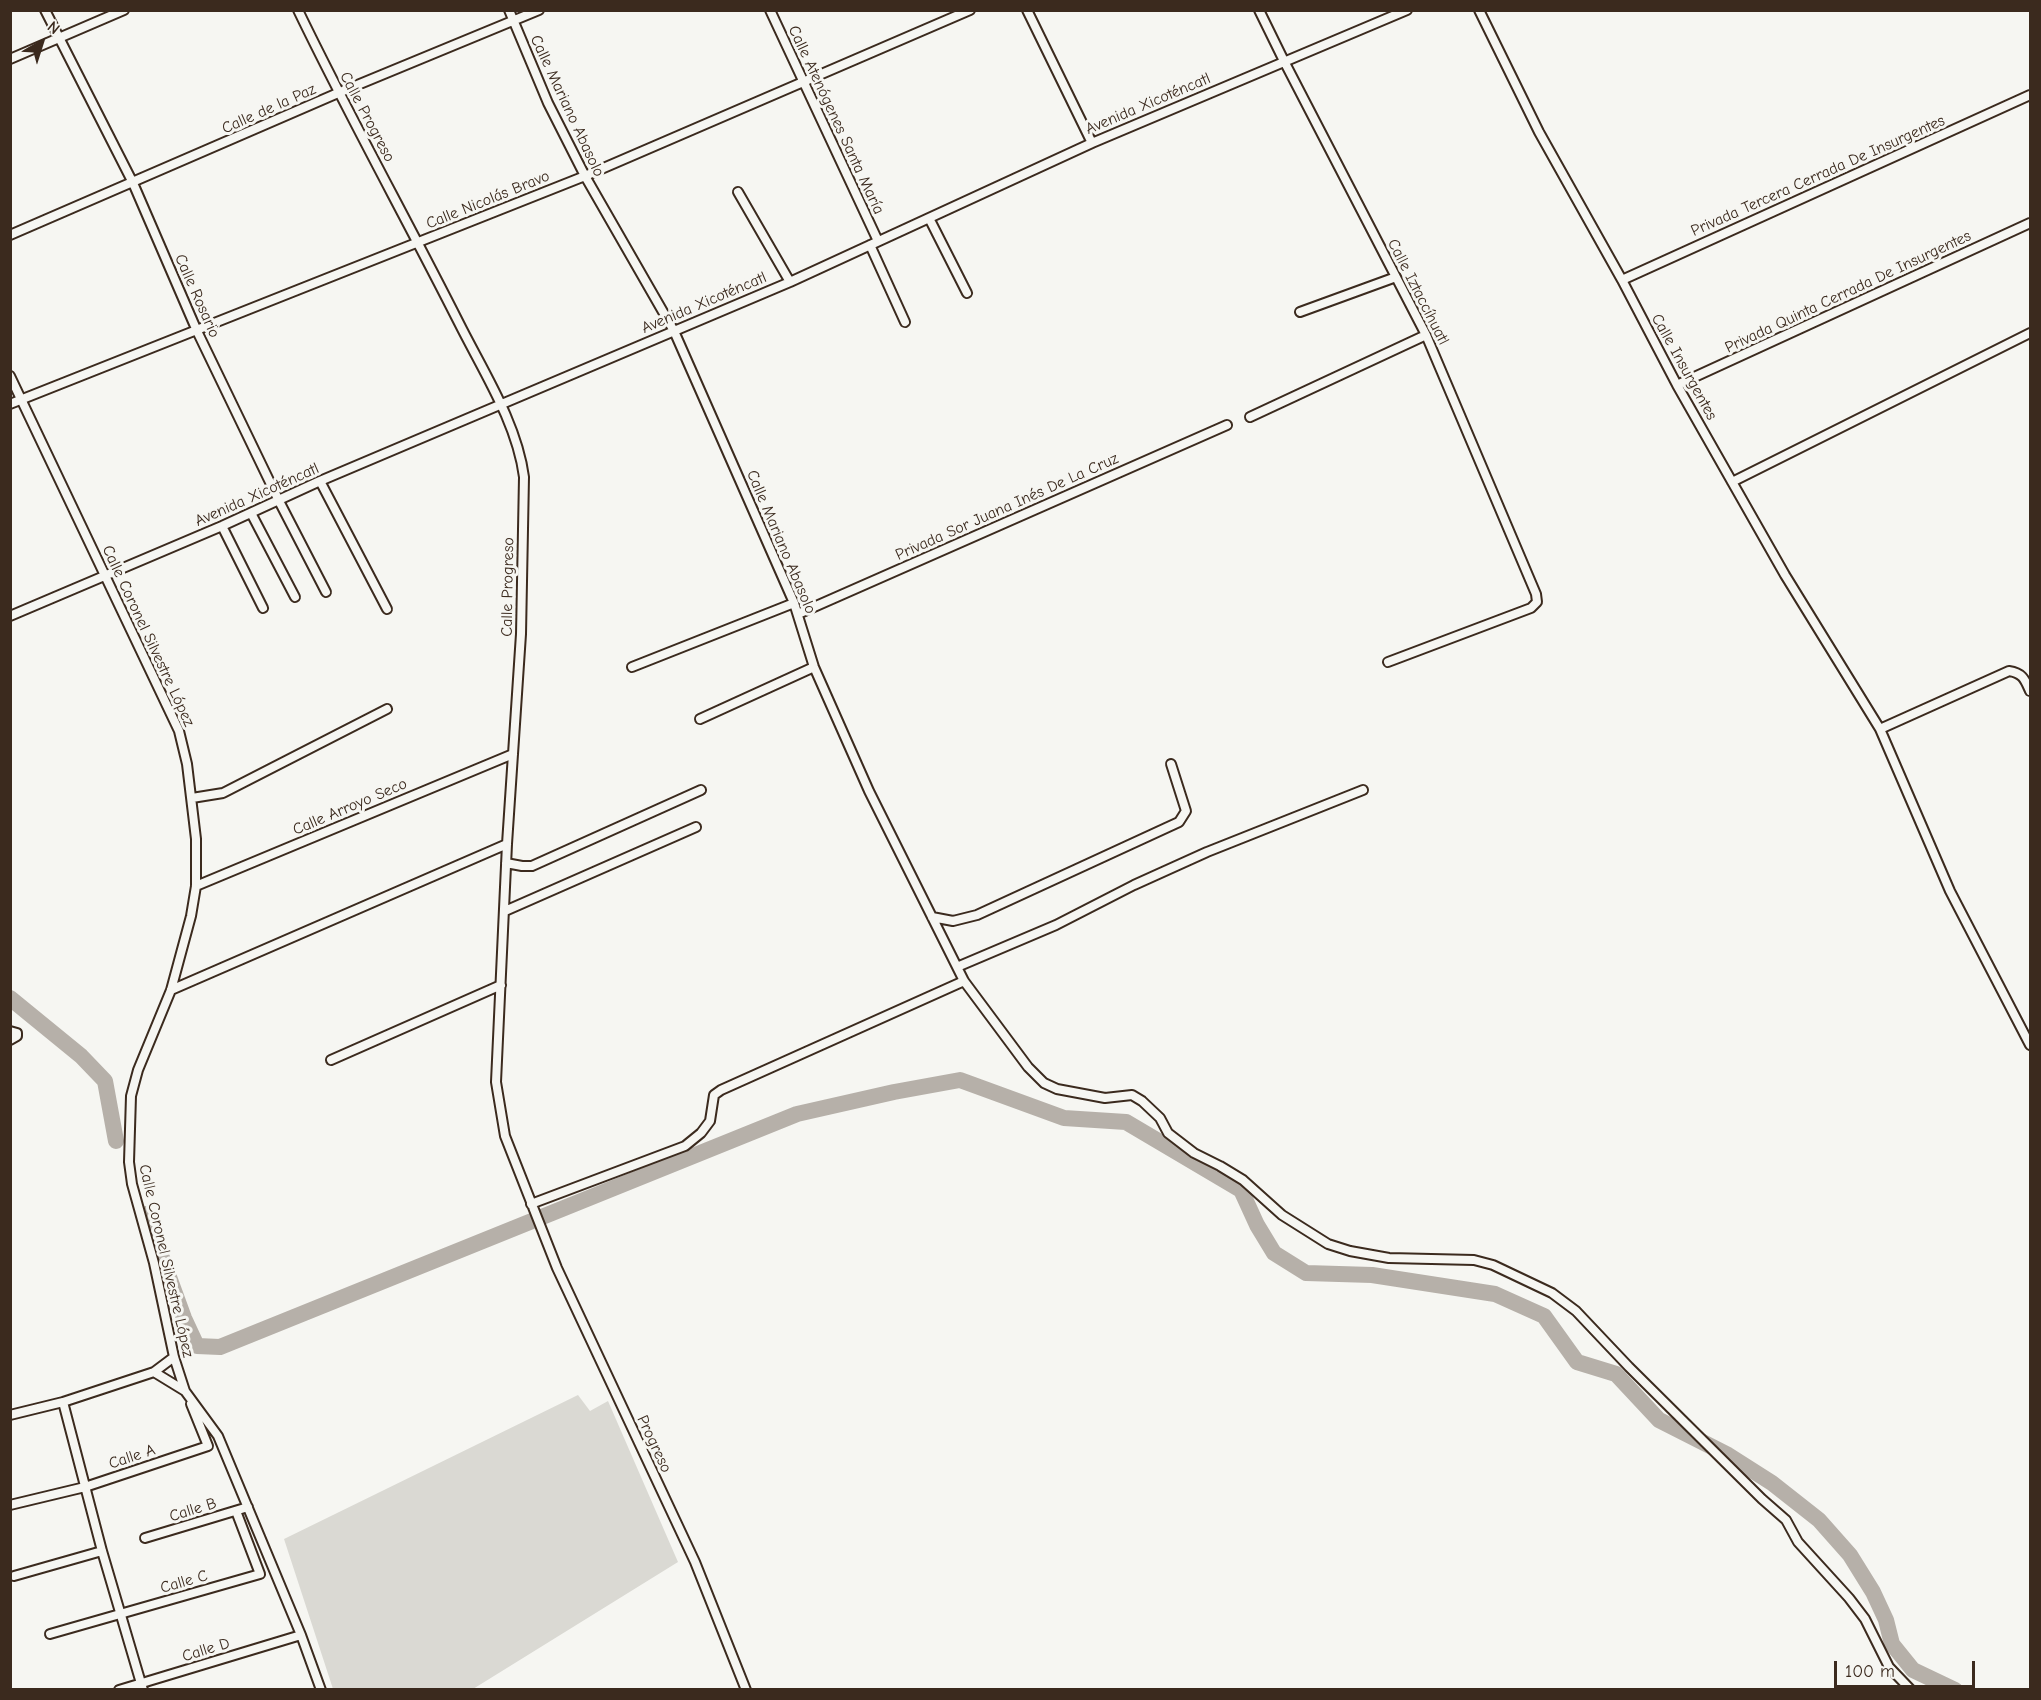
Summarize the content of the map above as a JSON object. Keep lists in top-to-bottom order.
{
  "streets": {
    "street": [
      "Avenida Xicoténcatl",
      "Calle Mariano Abasolo",
      "Calle de la Paz",
      "Calle Progreso",
      "Calle Atenógenes Santa María",
      "Privada Tercera Cerrada De Insurgentes",
      "Calle Nicolás Bravo",
      "Calle Iztaccíhuatl",
      "Privada Quinta Cerrada De Insurgentes",
      "Calle Rosario",
      "Calle Insurgentes",
      "Privada Sor Juana Inés De La Cruz",
      "Calle Coronel Silvestre López",
      "Calle Arroyo Seco",
      "Progreso",
      "Calle A",
      "Calle B",
      "Calle C",
      "Calle D"
    ]
  },
  "crossings": [
    ["Avenida Xicoténcatl", "Calle Mariano Abasolo"],
    ["Avenida Xicoténcatl", "Calle Progreso"],
    ["Avenida Xicoténcatl", "Calle Atenógenes Santa María"],
    ["Avenida Xicoténcatl", "Calle Iztaccíhuatl"],
    ["Avenida Xicoténcatl", "Calle Rosario"],
    ["Avenida Xicoténcatl", "Calle Coronel Silvestre López"],
    ["Calle Mariano Abasolo", "Calle de la Paz"],
    ["Calle Mariano Abasolo", "Calle Nicolás Bravo"],
    ["Calle Mariano Abasolo", "Privada Sor Juana Inés De La Cruz"],
    ["Calle de la Paz", "Calle Progreso"],
    ["Calle de la Paz", "Calle Rosario"],
    ["Calle Progreso", "Calle Nicolás Bravo"],
    ["Calle Progreso", "Calle Arroyo Seco"],
    ["Calle Progreso", "Progreso"],
    ["Calle Atenógenes Santa María", "Calle Nicolás Bravo"],
    ["Privada Tercera Cerrada De Insurgentes", "Calle Insurgentes"],
    ["Calle Nicolás Bravo", "Calle Rosario"],
    ["Calle Nicolás Bravo", "Calle Coronel Silvestre López"],
    ["Privada Quinta Cerrada De Insurgentes", "Calle Insurgentes"],
    ["Calle Coronel Silvestre López", "Calle Arroyo Seco"],
    ["Calle Coronel Silvestre López", "Calle A"],
    ["Calle Coronel Silvestre López", "Calle B"],
    ["Calle Coronel Silvestre López", "Calle D"],
    ["Calle B", "Calle C"]
  ],
  "scale_bar": "100 m",
  "north": "top right"
}
